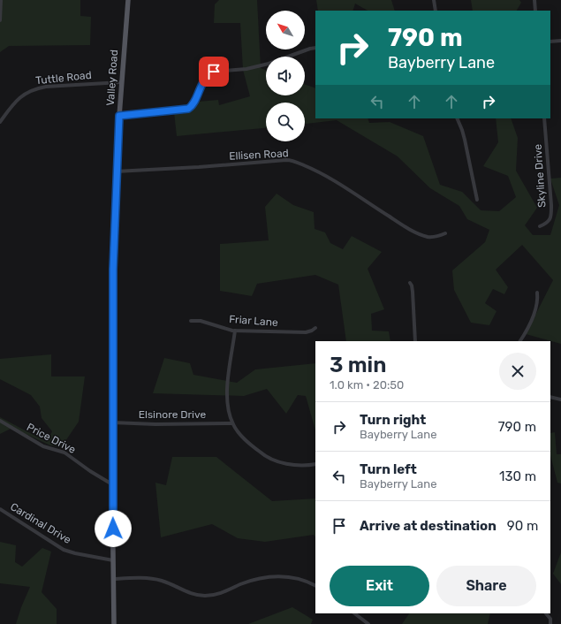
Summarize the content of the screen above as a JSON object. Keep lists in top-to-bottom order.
{
  "streets": {
    "main road": ["Valley Road"],
    "street": [
      "Tuttle Road",
      "Ellisen Road",
      "Skyline Drive",
      "Friar Lane",
      "Elsinore Drive",
      "Price Drive",
      "Cardinal Drive"
    ]
  },
  "crossings": [
    ["Tuttle Road", "Valley Road"],
    ["Valley Road", "Ellisen Road"],
    ["Valley Road", "Elsinore Drive"],
    ["Valley Road", "Price Drive"],
    ["Valley Road", "Cardinal Drive"]
  ],
  "north": "top left",
  "page": {
    "turn": ["790 m", "Bayberry Lane"],
    "heading": ["3 min", "1.0 km · 20:50"],
    "list": [
      {
        "name": "Turn right",
        "note": "Bayberry Lane",
        "value": "790 m"
      },
      {
        "name": "Turn left",
        "note": "Bayberry Lane",
        "value": "130 m"
      },
      {
        "name": "Arrive at destination",
        "value": "90 m"
      }
    ],
    "buttons": ["Exit", "Share"]
  }
}
